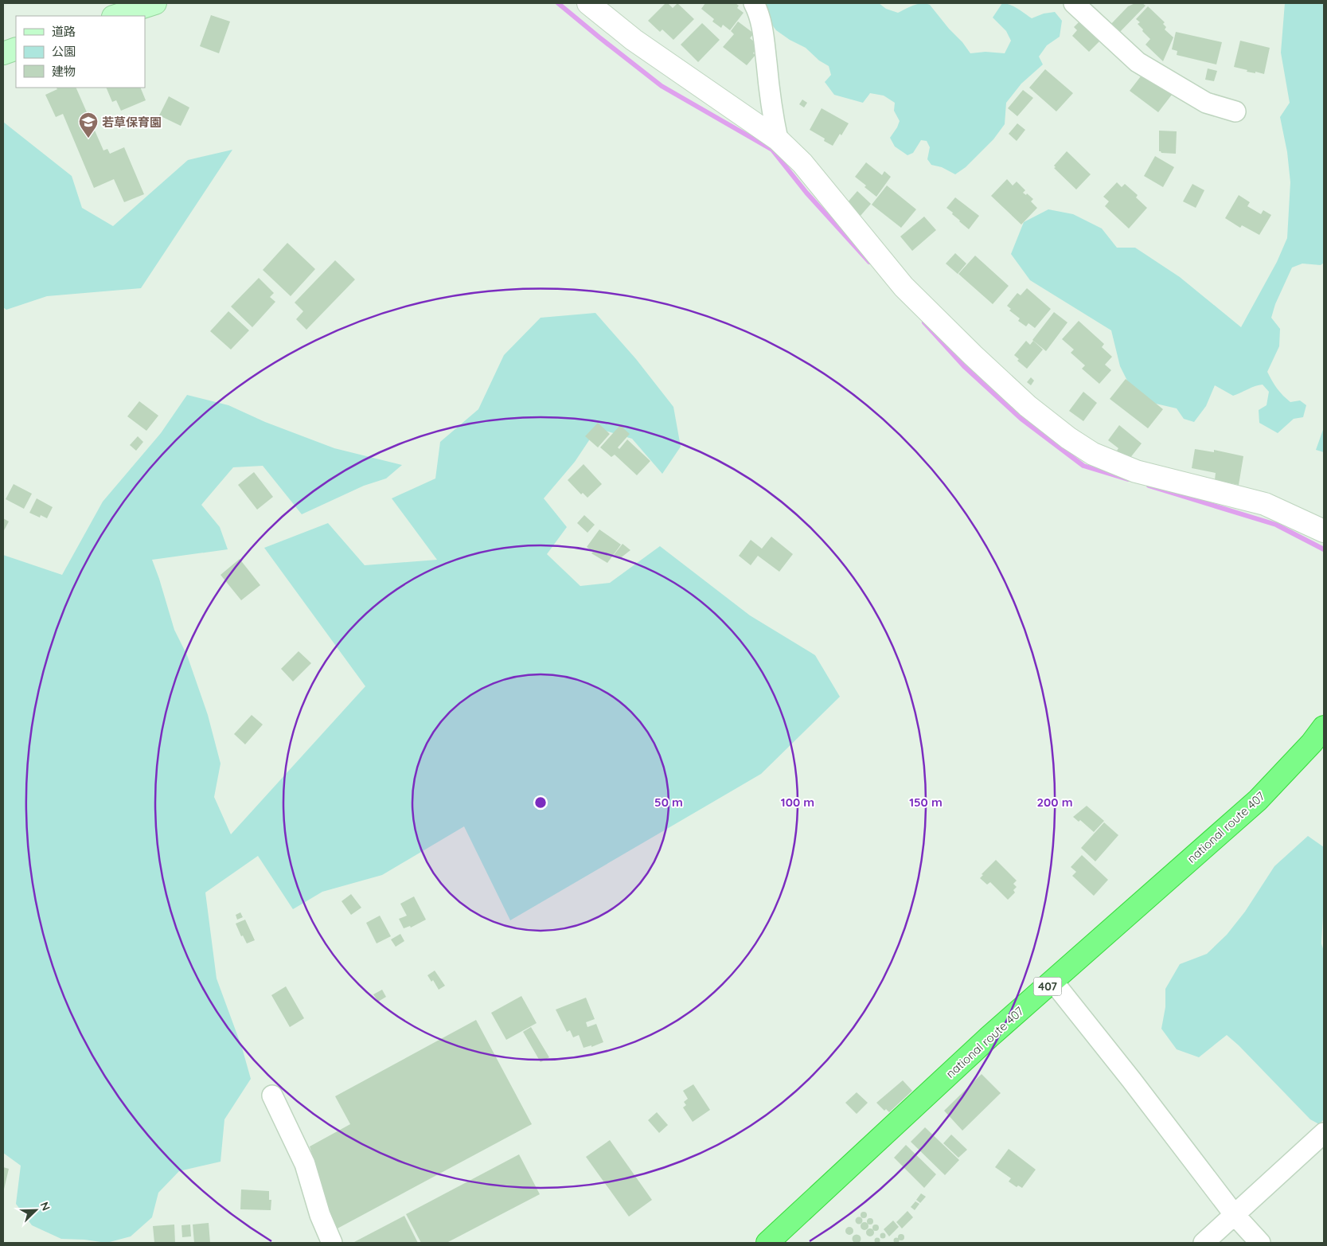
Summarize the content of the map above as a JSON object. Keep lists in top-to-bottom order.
{
  "streets": {
    "highway": ["national route 407", "407"]
  },
  "places": {
    "school or university": ["若草保育園"]
  },
  "legend": ["道路", "公園", "建物"],
  "north": "top right",
  "rings": [
    "50 m",
    "100 m",
    "150 m",
    "200 m"
  ]
}
